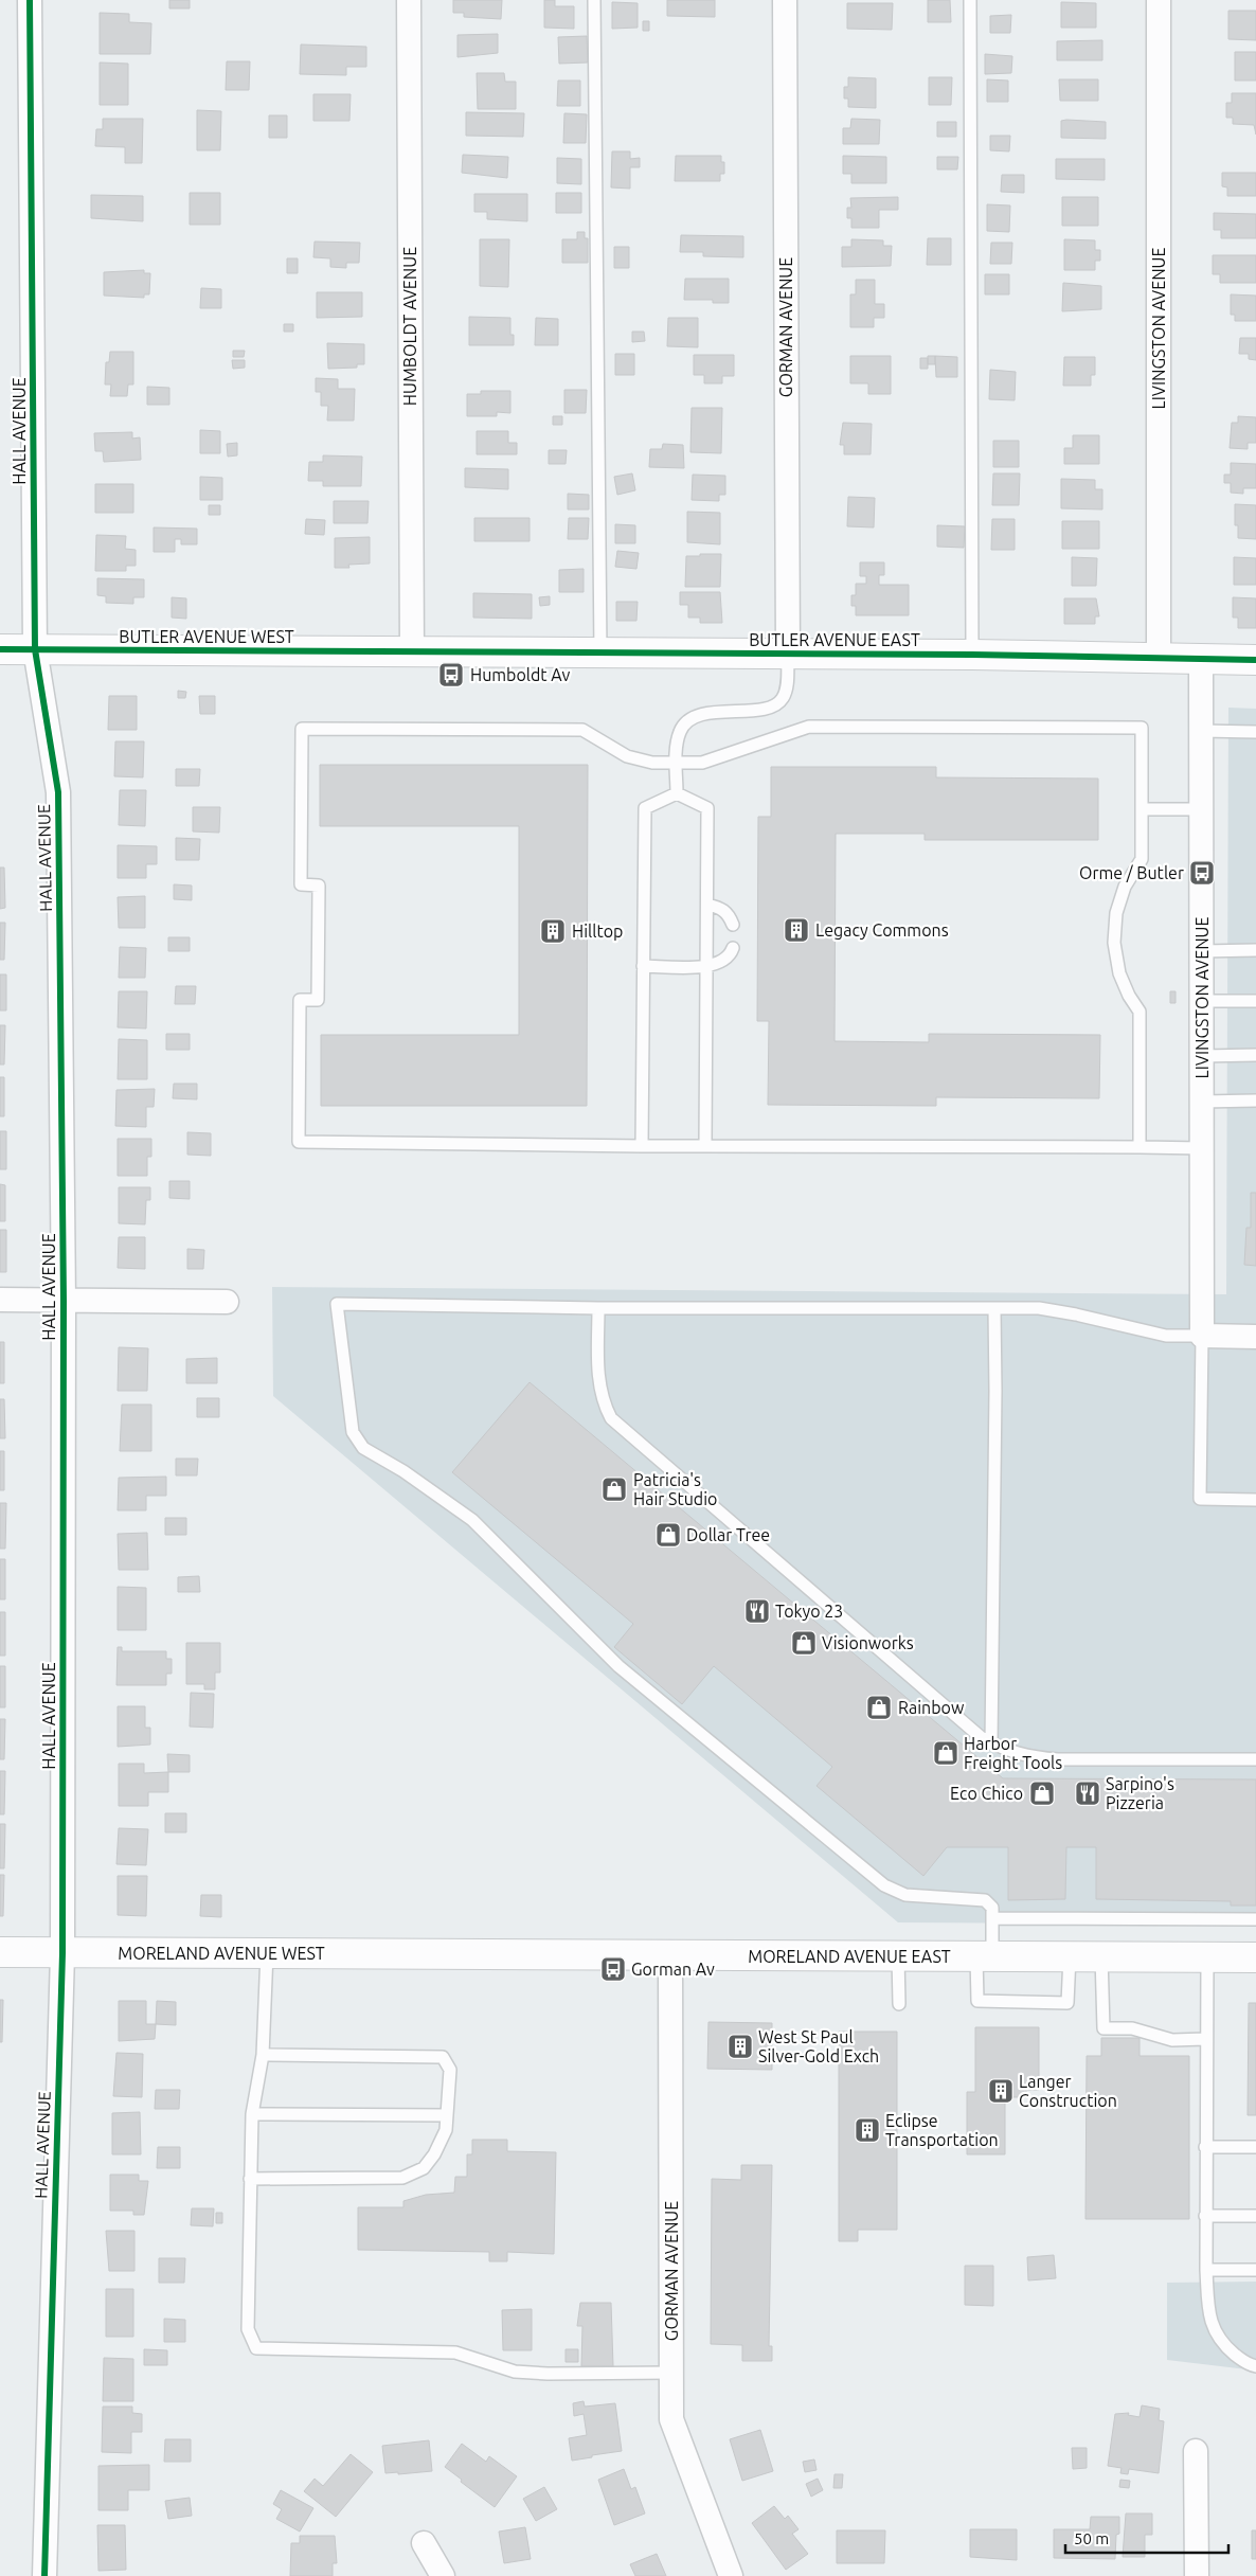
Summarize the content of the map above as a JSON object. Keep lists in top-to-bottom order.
{
  "streets": {
    "street": [
      "HUMBOLDT AVENUE",
      "GORMAN AVENUE",
      "LIVINGSTON AVENUE",
      "HALL AVENUE",
      "BUTLER AVENUE WEST",
      "BUTLER AVENUE EAST",
      "MORELAND AVENUE WEST",
      "MORELAND AVENUE EAST"
    ]
  },
  "crossings": [
    ["HUMBOLDT AVENUE", "BUTLER AVENUE WEST"],
    ["HUMBOLDT AVENUE", "BUTLER AVENUE EAST"],
    ["GORMAN AVENUE", "BUTLER AVENUE EAST"],
    ["GORMAN AVENUE", "MORELAND AVENUE EAST"],
    ["LIVINGSTON AVENUE", "BUTLER AVENUE EAST"],
    ["HALL AVENUE", "BUTLER AVENUE WEST"],
    ["HALL AVENUE", "MORELAND AVENUE WEST"],
    ["BUTLER AVENUE WEST", "BUTLER AVENUE EAST"],
    ["MORELAND AVENUE WEST", "MORELAND AVENUE EAST"]
  ],
  "places": {
    "bus stop": ["Humboldt Av", "Orme / Butler", "Gorman Av"],
    "building": [
      "Legacy Commons",
      "Hilltop",
      "West St Paul Silver-Gold Exch",
      "Langer Construction",
      "Eclipse Transportation"
    ],
    "shop": [
      "Patricia's Hair Studio",
      "Dollar Tree",
      "Visionworks",
      "Rainbow",
      "Harbor Freight Tools",
      "Eco Chico"
    ],
    "restaurant": ["Tokyo 23", "Sarpino's Pizzeria"]
  },
  "scale_bar": "50 m"
}
